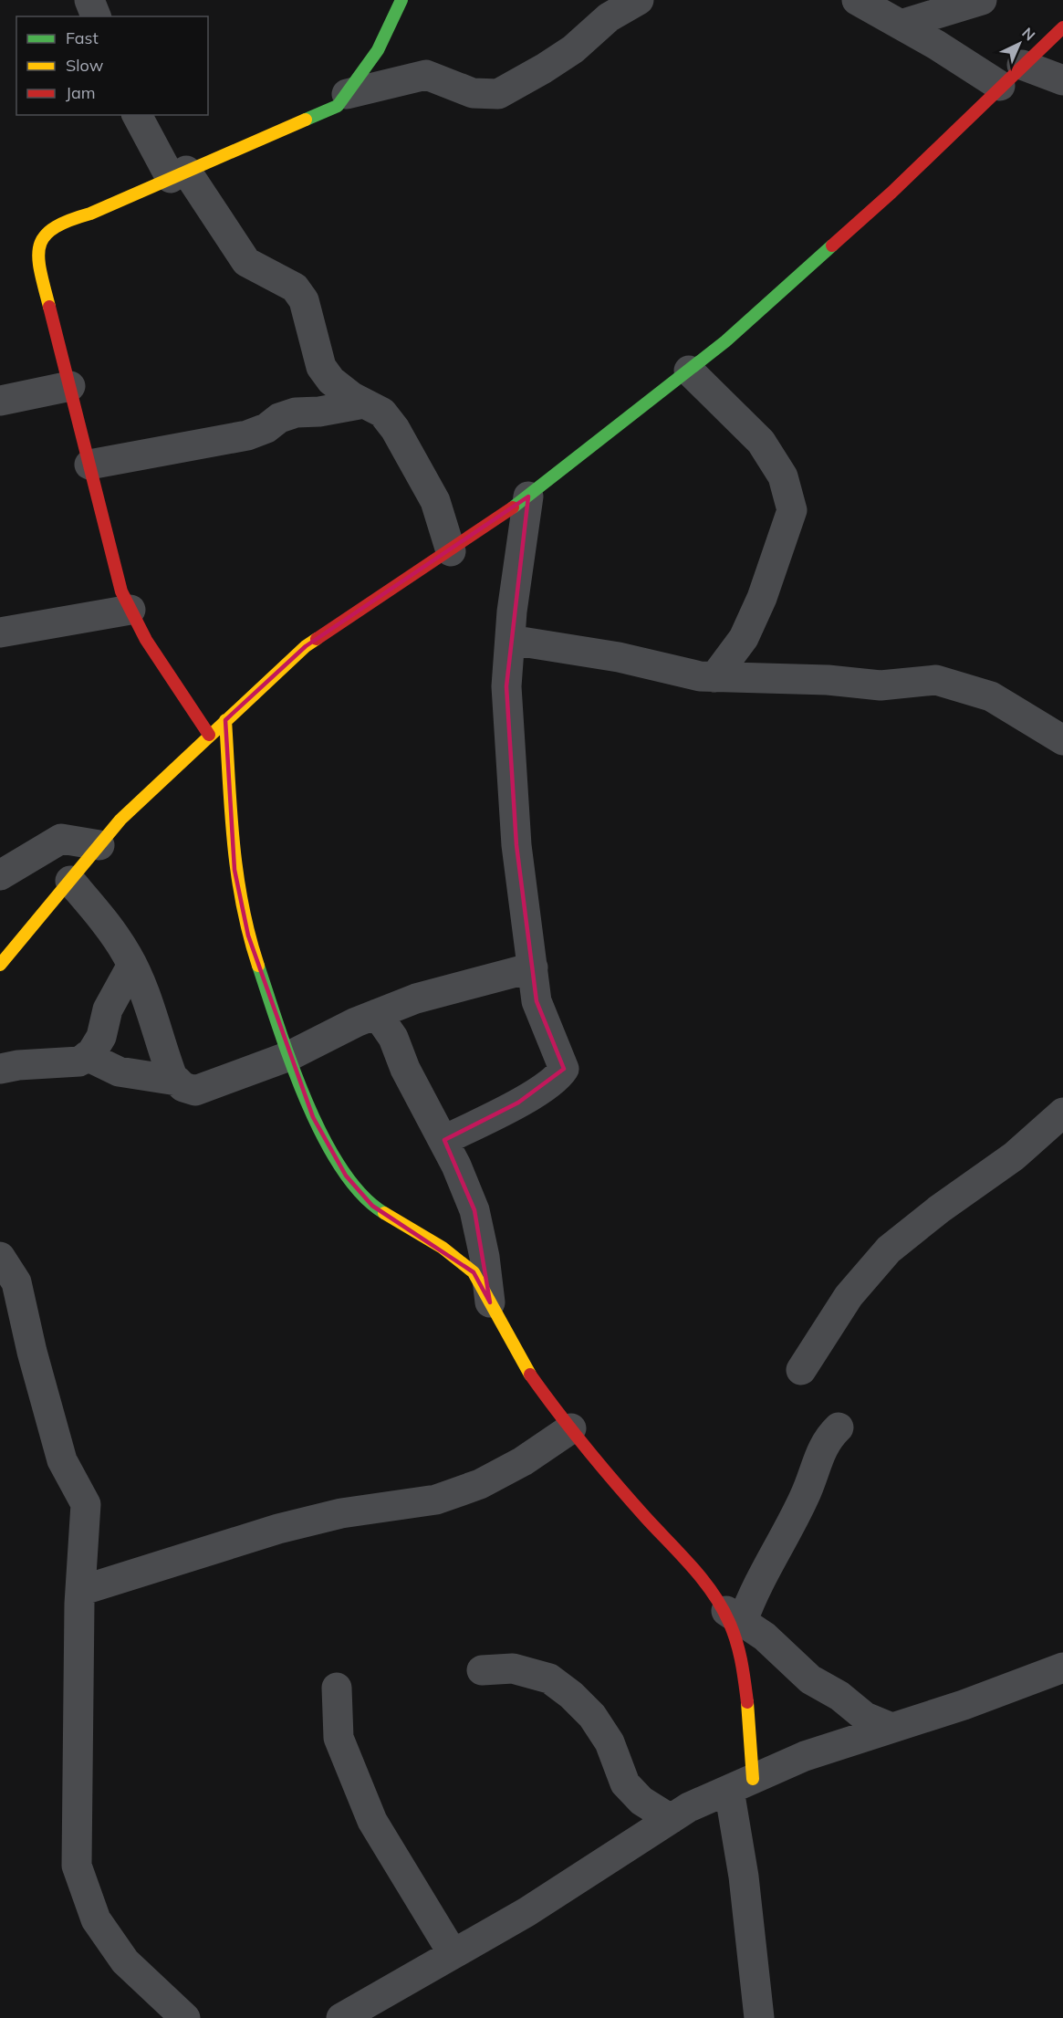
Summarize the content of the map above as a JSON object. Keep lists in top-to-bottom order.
{
  "legend": ["Fast", "Slow", "Jam"],
  "north": "top right"
}
